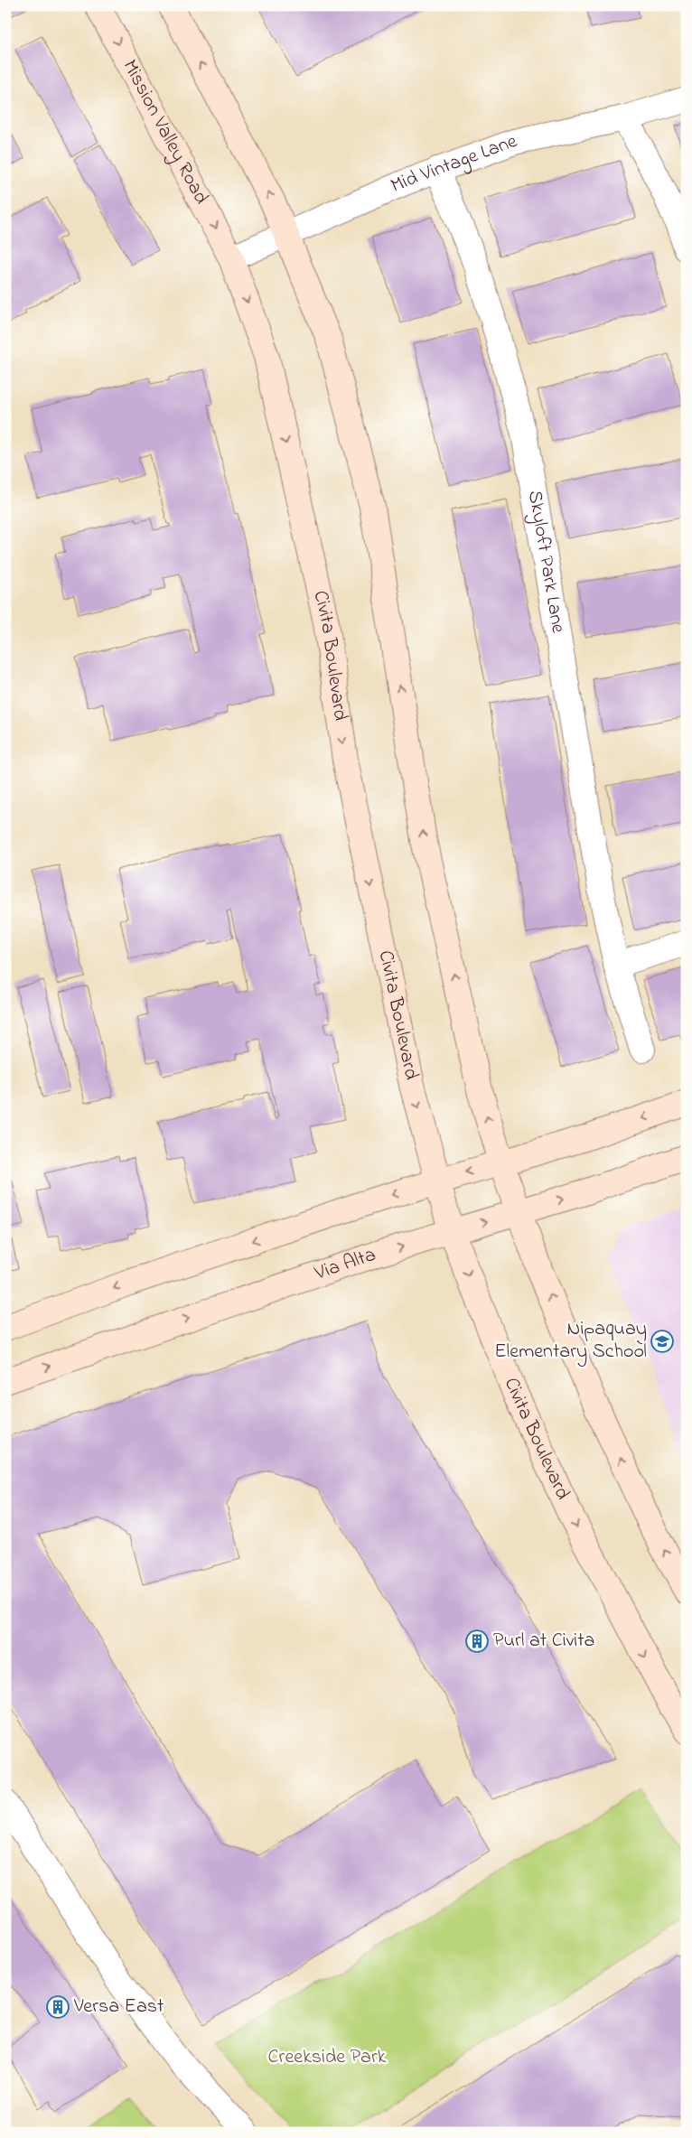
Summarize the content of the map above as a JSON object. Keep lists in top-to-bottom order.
{
  "streets": {
    "main road": ["Mission Valley Road", "Civita Boulevard", "Via Alta"],
    "street": ["Mid Vintage Lane", "Skyloft Park Lane"]
  },
  "crossings": [
    ["Mission Valley Road", "Mid Vintage Lane"],
    ["Mission Valley Road", "Civita Boulevard"],
    ["Mid Vintage Lane", "Skyloft Park Lane"],
    ["Mid Vintage Lane", "Civita Boulevard"],
    ["Civita Boulevard", "Via Alta"]
  ],
  "parks": ["Creekside Park"],
  "places": {
    "school or university": ["Nipaquay Elementary School"],
    "building": ["Purl at Civita", "Versa East"]
  }
}
